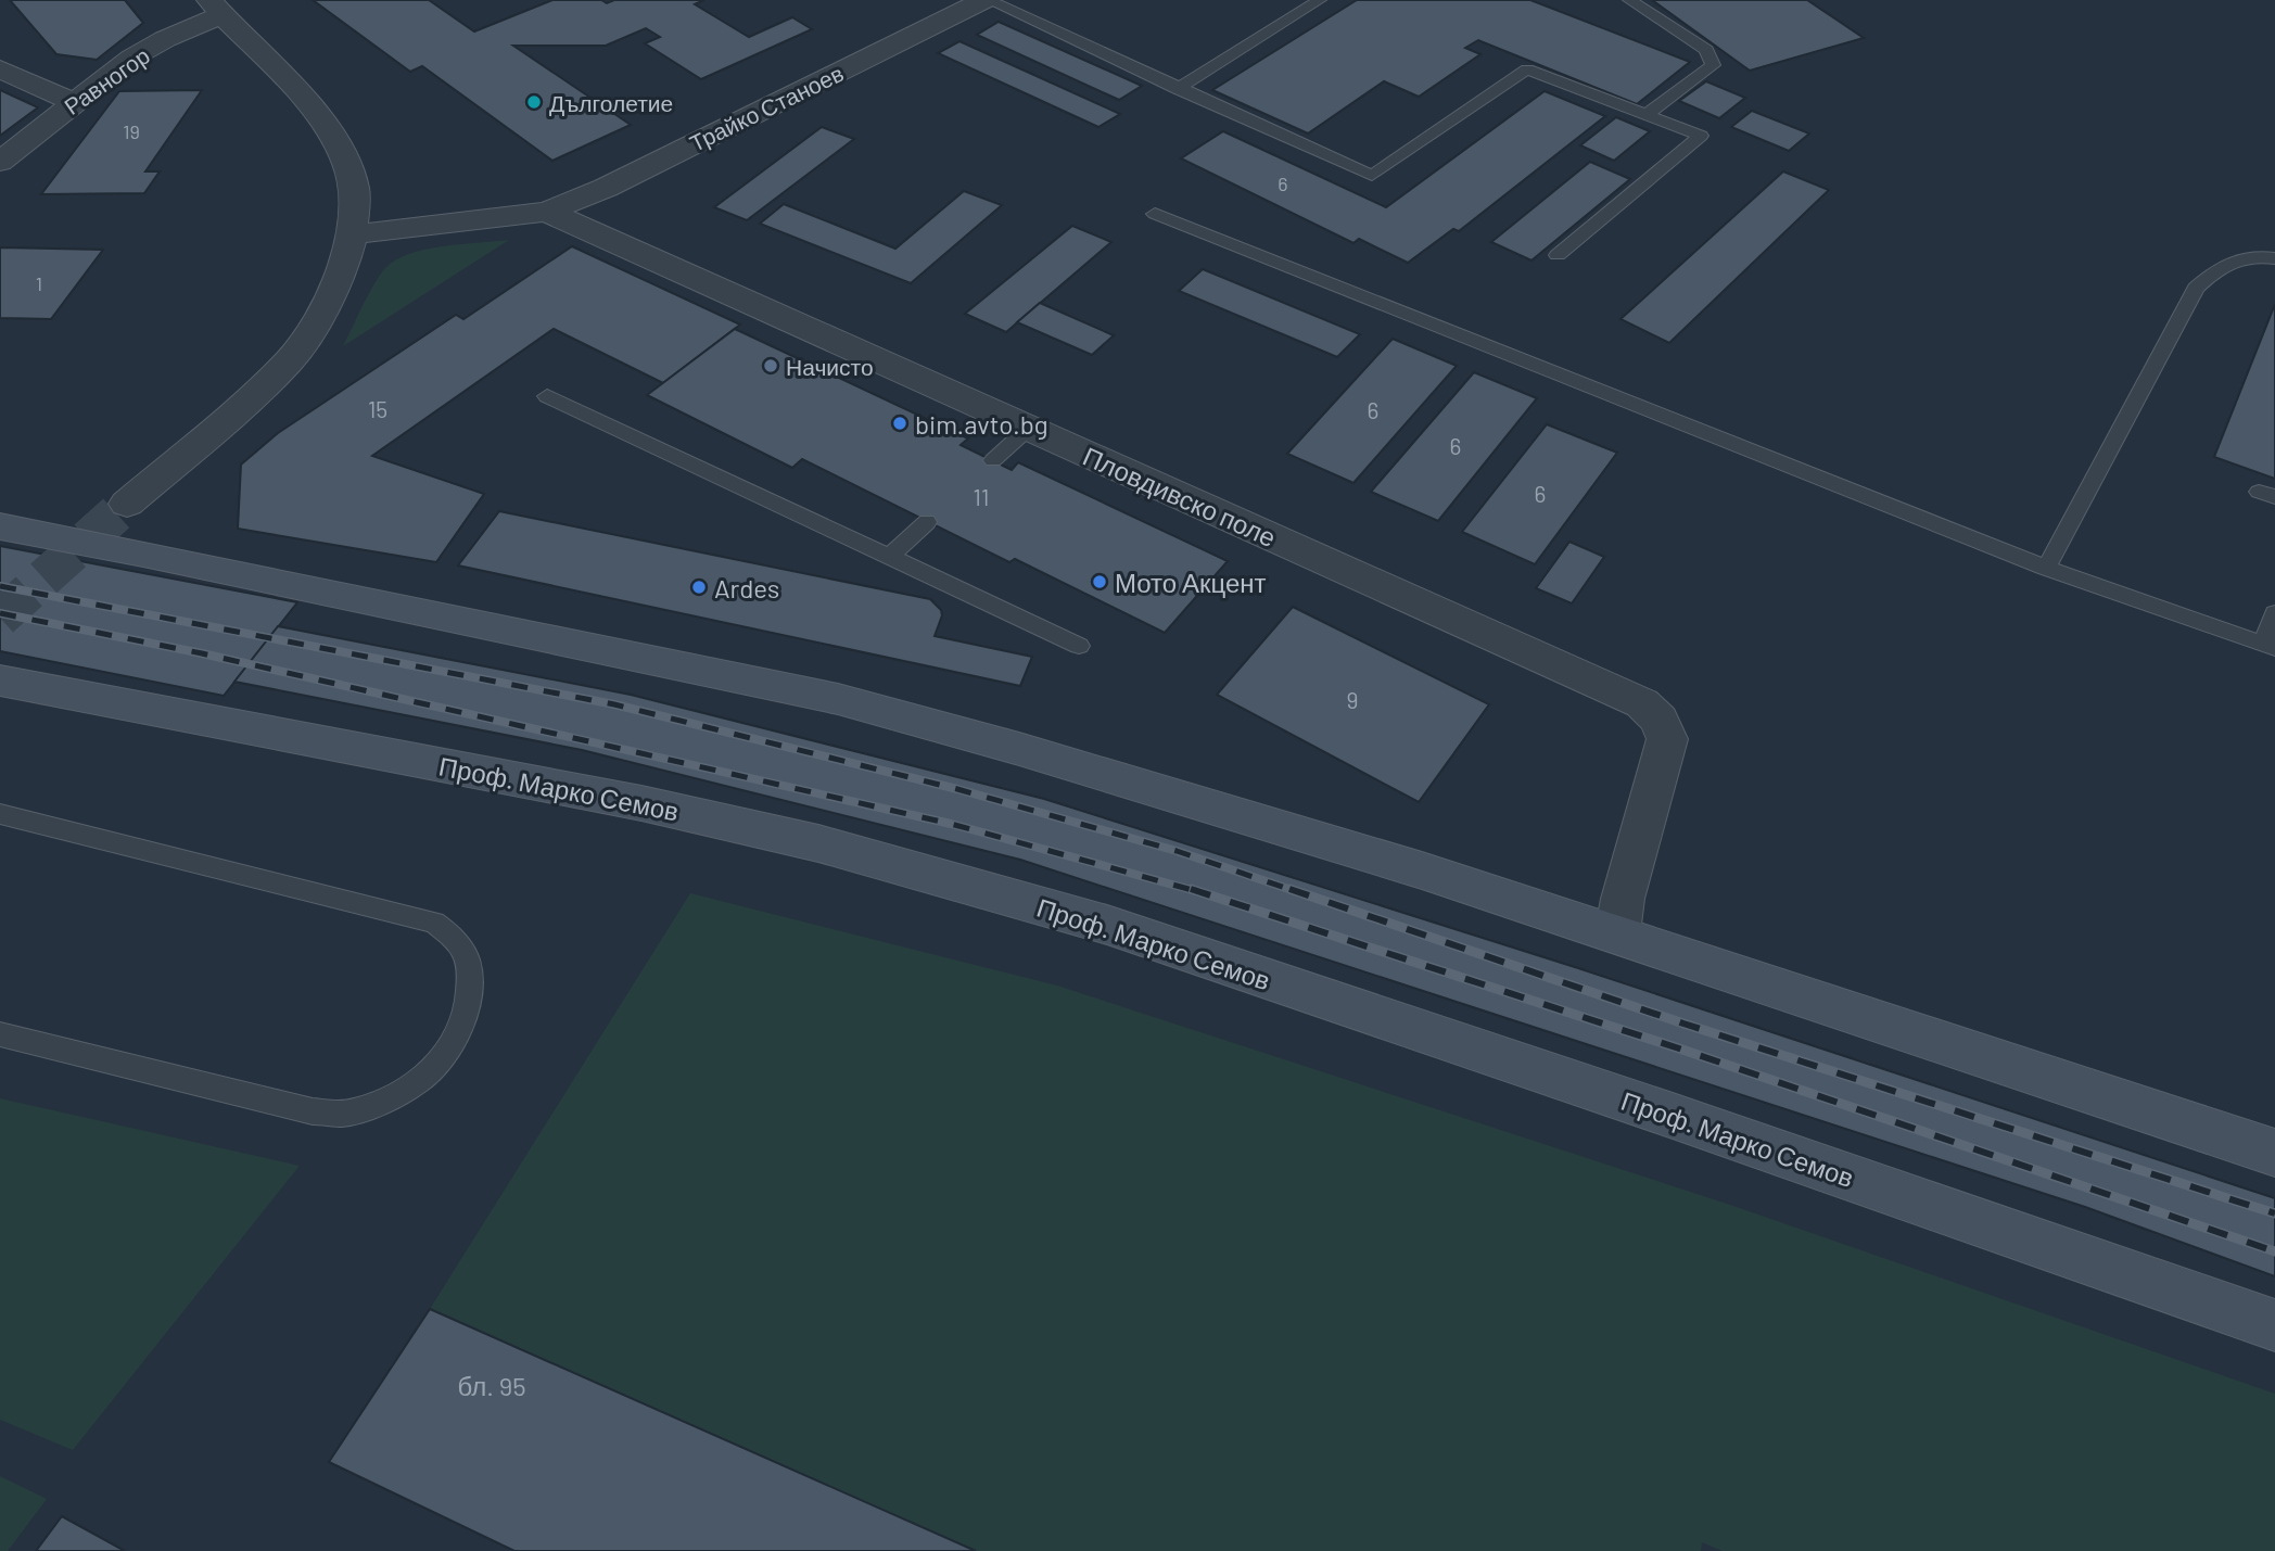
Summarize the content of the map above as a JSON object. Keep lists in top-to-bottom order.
{
  "streets": {
    "main road": ["Проф. Марко Семов"],
    "street": ["Равногор", "Трайко Станоев", "Пловдивско поле"]
  },
  "crossings": [
    ["Трайко Станоев", "Пловдивско поле"]
  ],
  "places": [
    "Дълголетие",
    "Начисто",
    "bim.avto.bg",
    "Мото Акцент",
    "Ardes"
  ],
  "house_numbers": [
    "19",
    "6",
    "1",
    "15",
    "6",
    "6",
    "6",
    "11",
    "9",
    "бл. 95"
  ]
}
